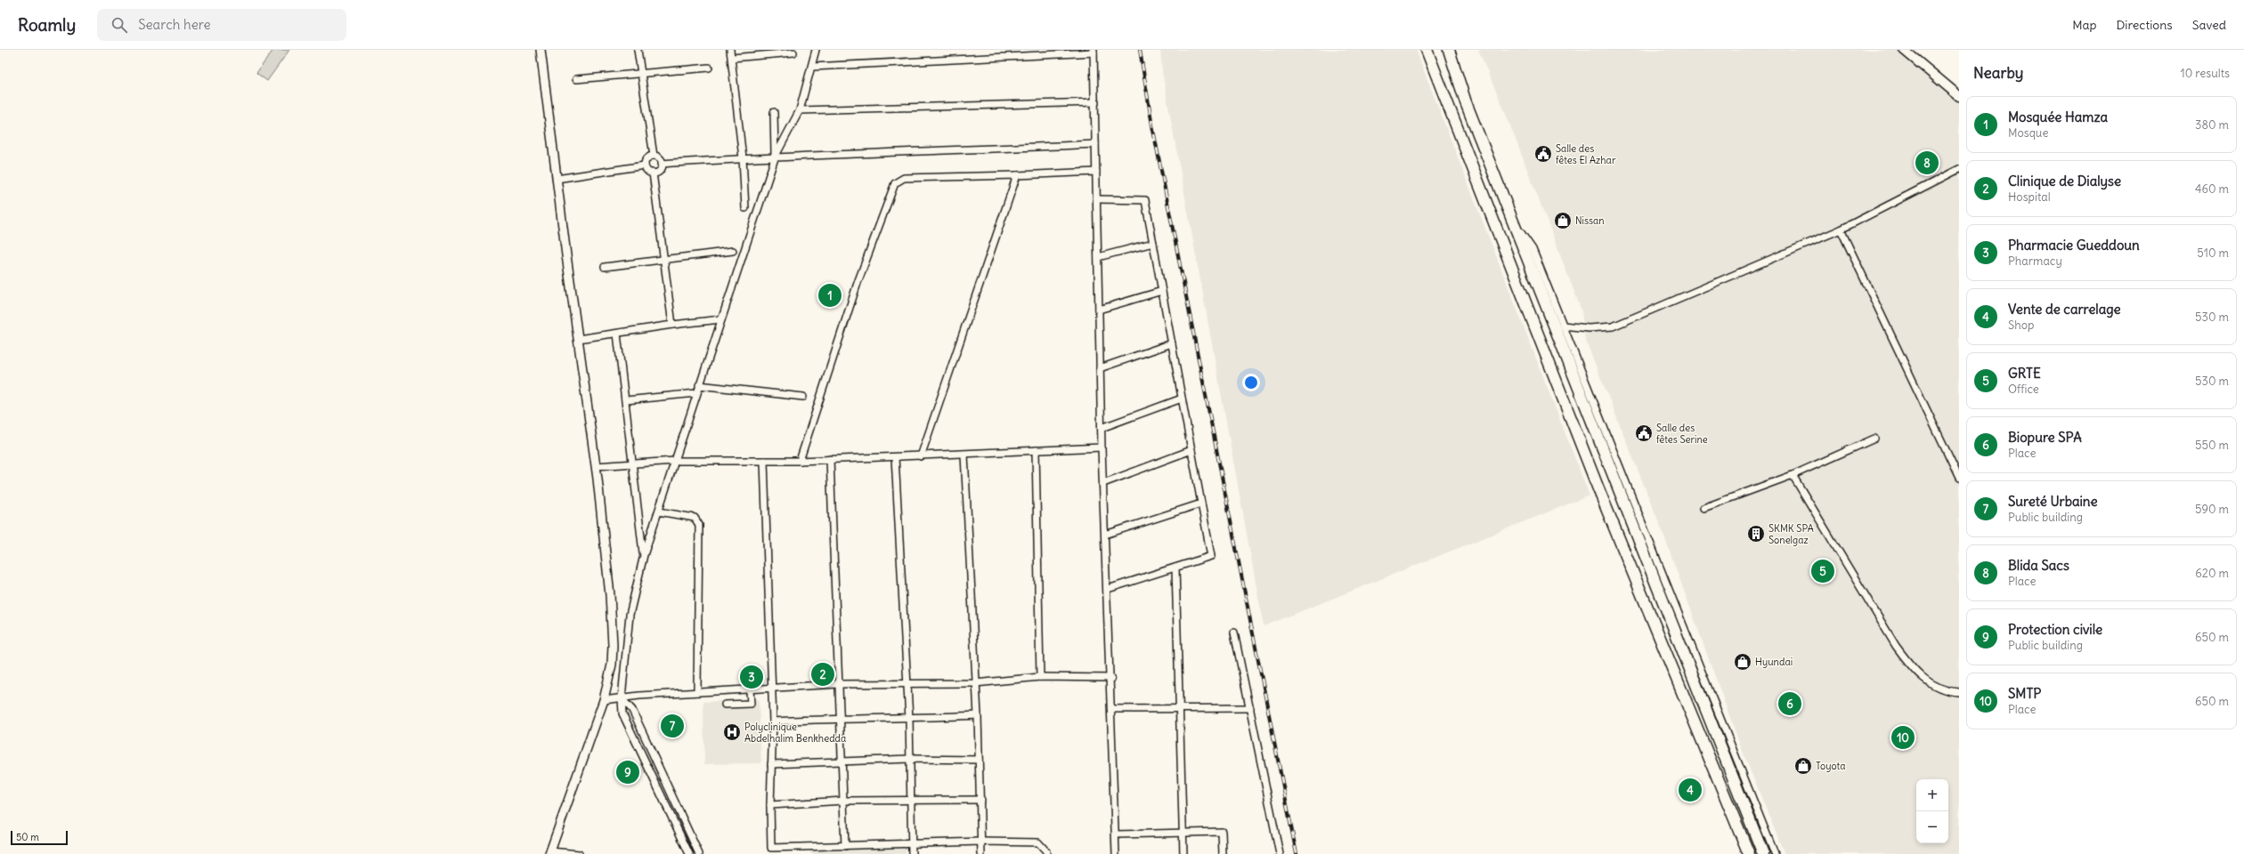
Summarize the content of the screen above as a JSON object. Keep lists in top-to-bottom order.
{
  "places": {
    "public building": ["Salle des fêtes El Azhar", "Salle des fêtes Serine"],
    "shop": ["Nissan", "Hyundai", "Toyota"],
    "building": ["SKMK SPA Sonelgaz"],
    "hospital": ["Polyclinique Abdelhalim Benkhedda"]
  },
  "scale_bar": "50 m",
  "page": {
    "header": "Roamly",
    "search": "Search here",
    "nav": ["Map", "Directions", "Saved"],
    "heading": ["Nearby", "10 results"],
    "list": [
      {
        "mark": "1",
        "name": "Mosquée Hamza",
        "note": "Mosque",
        "value": "380 m"
      },
      {
        "mark": "2",
        "name": "Clinique de Dialyse",
        "note": "Hospital",
        "value": "460 m"
      },
      {
        "mark": "3",
        "name": "Pharmacie Gueddoun",
        "note": "Pharmacy",
        "value": "510 m"
      },
      {
        "mark": "4",
        "name": "Vente de carrelage",
        "note": "Shop",
        "value": "530 m"
      },
      {
        "mark": "5",
        "name": "GRTE",
        "note": "Office",
        "value": "530 m"
      },
      {
        "mark": "6",
        "name": "Biopure SPA",
        "note": "Place",
        "value": "550 m"
      },
      {
        "mark": "7",
        "name": "Sureté Urbaine",
        "note": "Public building",
        "value": "590 m"
      },
      {
        "mark": "8",
        "name": "Blida Sacs",
        "note": "Place",
        "value": "620 m"
      },
      {
        "mark": "9",
        "name": "Protection civile",
        "note": "Public building",
        "value": "650 m"
      },
      {
        "mark": "10",
        "name": "SMTP",
        "note": "Place",
        "value": "650 m"
      }
    ],
    "pins": [
      "8",
      "1",
      "5",
      "2",
      "3",
      "6",
      "7",
      "10",
      "9",
      "4"
    ],
    "map_buttons": ["+", "−"],
    "scale": "50 m"
  }
}
